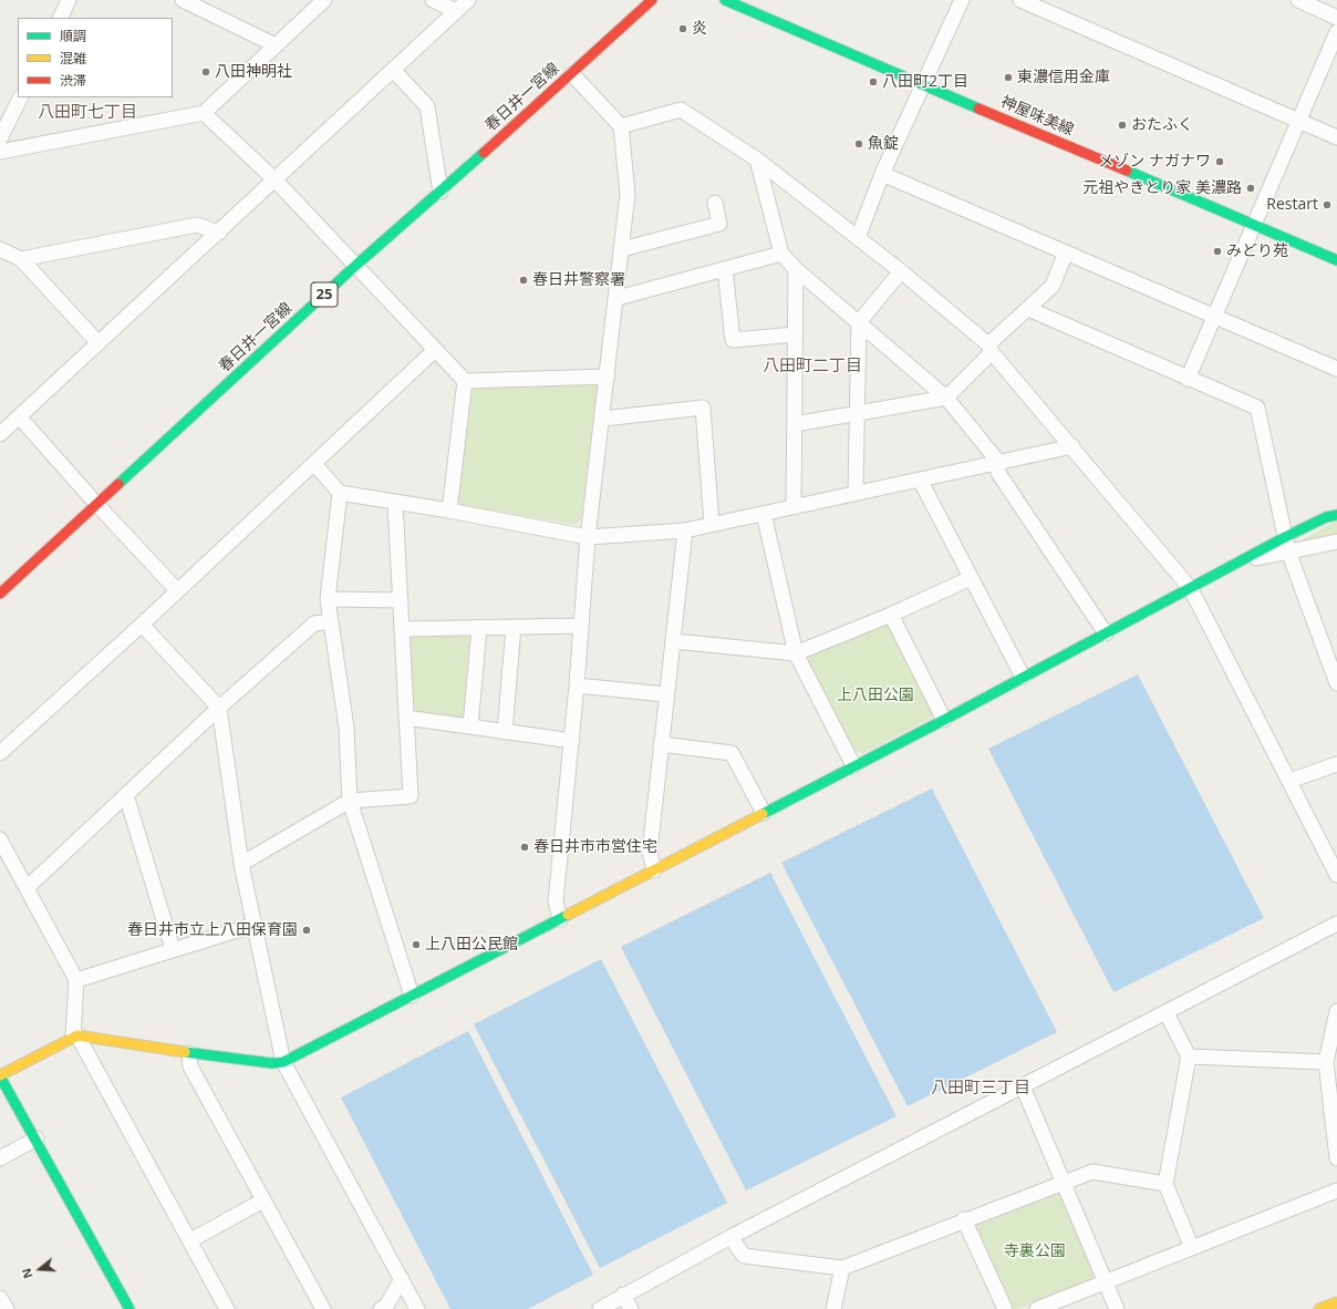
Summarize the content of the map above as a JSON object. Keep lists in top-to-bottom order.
{
  "streets": {
    "street": ["春日井一宮線", "神屋味美線", "25"]
  },
  "districts": ["八田町七丁目", "八田町二丁目", "八田町三丁目"],
  "parks": ["上八田公園", "寺裏公園"],
  "places": [
    "炎",
    "八田神明社",
    "東濃信用金庫",
    "八田町2丁目",
    "おたふく",
    "魚錠",
    "メゾン ナガナワ",
    "元祖やきとり家 美濃路",
    "Restart",
    "みどり苑",
    "春日井警察署",
    "春日井市市営住宅",
    "春日井市立上八田保育園",
    "上八田公民館"
  ],
  "legend": ["順調", "混雑", "渋滞"],
  "north": "left"
}
